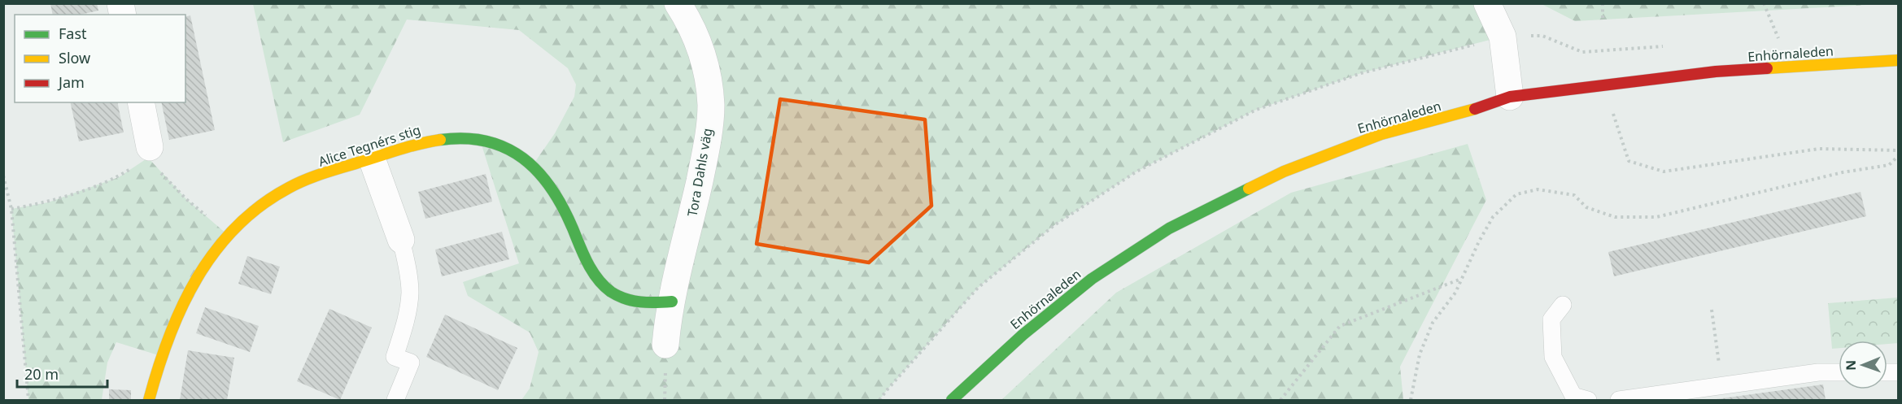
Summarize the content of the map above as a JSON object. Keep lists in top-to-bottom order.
{
  "streets": {
    "street": ["Enhörnaleden", "Alice Tegnérs stig", "Tora Dahls väg"]
  },
  "crossings": [
    ["Alice Tegnérs stig", "Tora Dahls väg"]
  ],
  "legend": ["Fast", "Slow", "Jam"],
  "scale_bar": "20 m",
  "north": "left"
}
